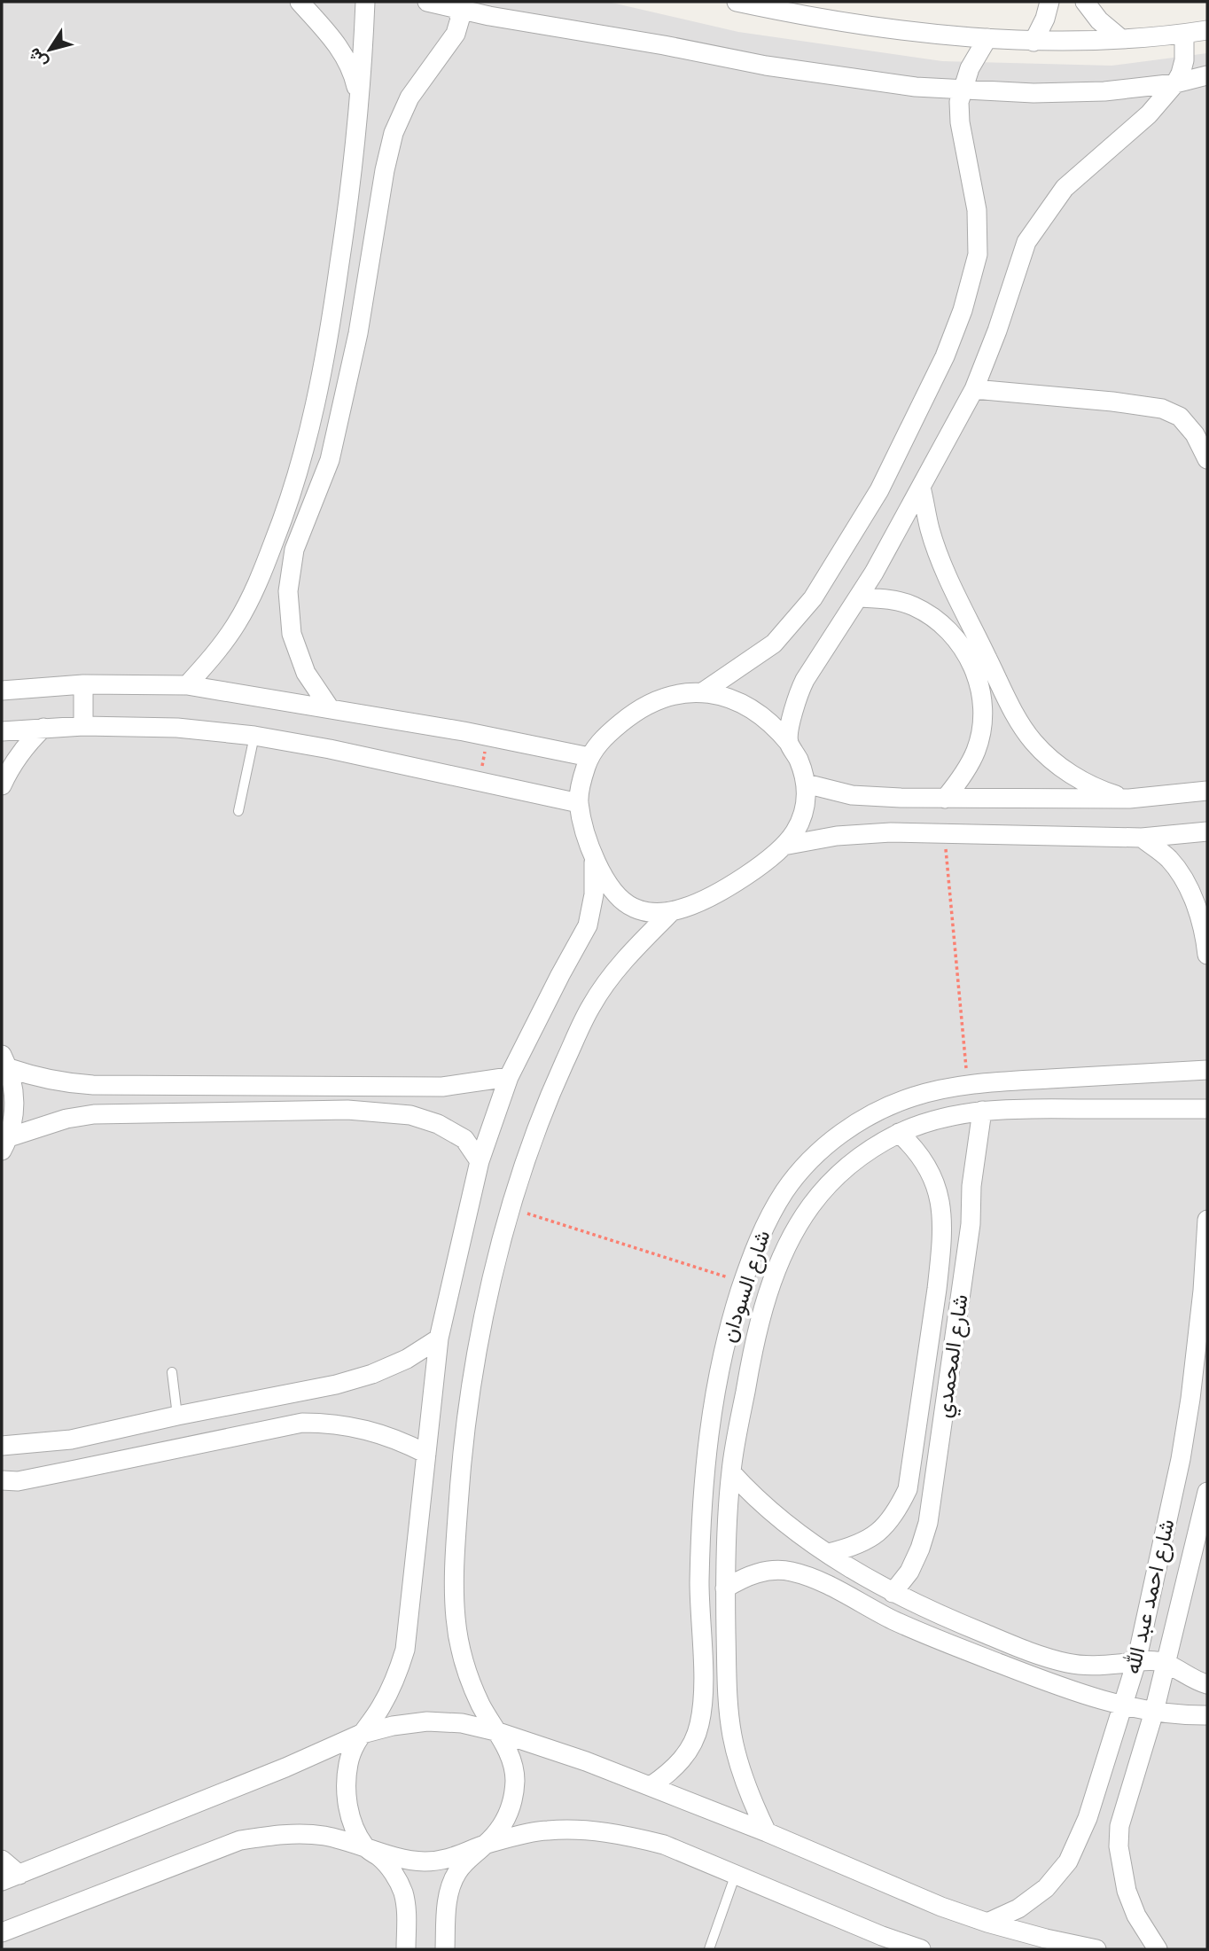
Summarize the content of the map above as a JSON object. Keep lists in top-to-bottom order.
{
  "streets": {
    "street": ["شارع السودان", "شارع المحمدي", "شارع احمد عبد الله"]
  },
  "crossings": [
    ["شارع السودان", "شارع المحمدي"]
  ],
  "north": "bottom left"
}
